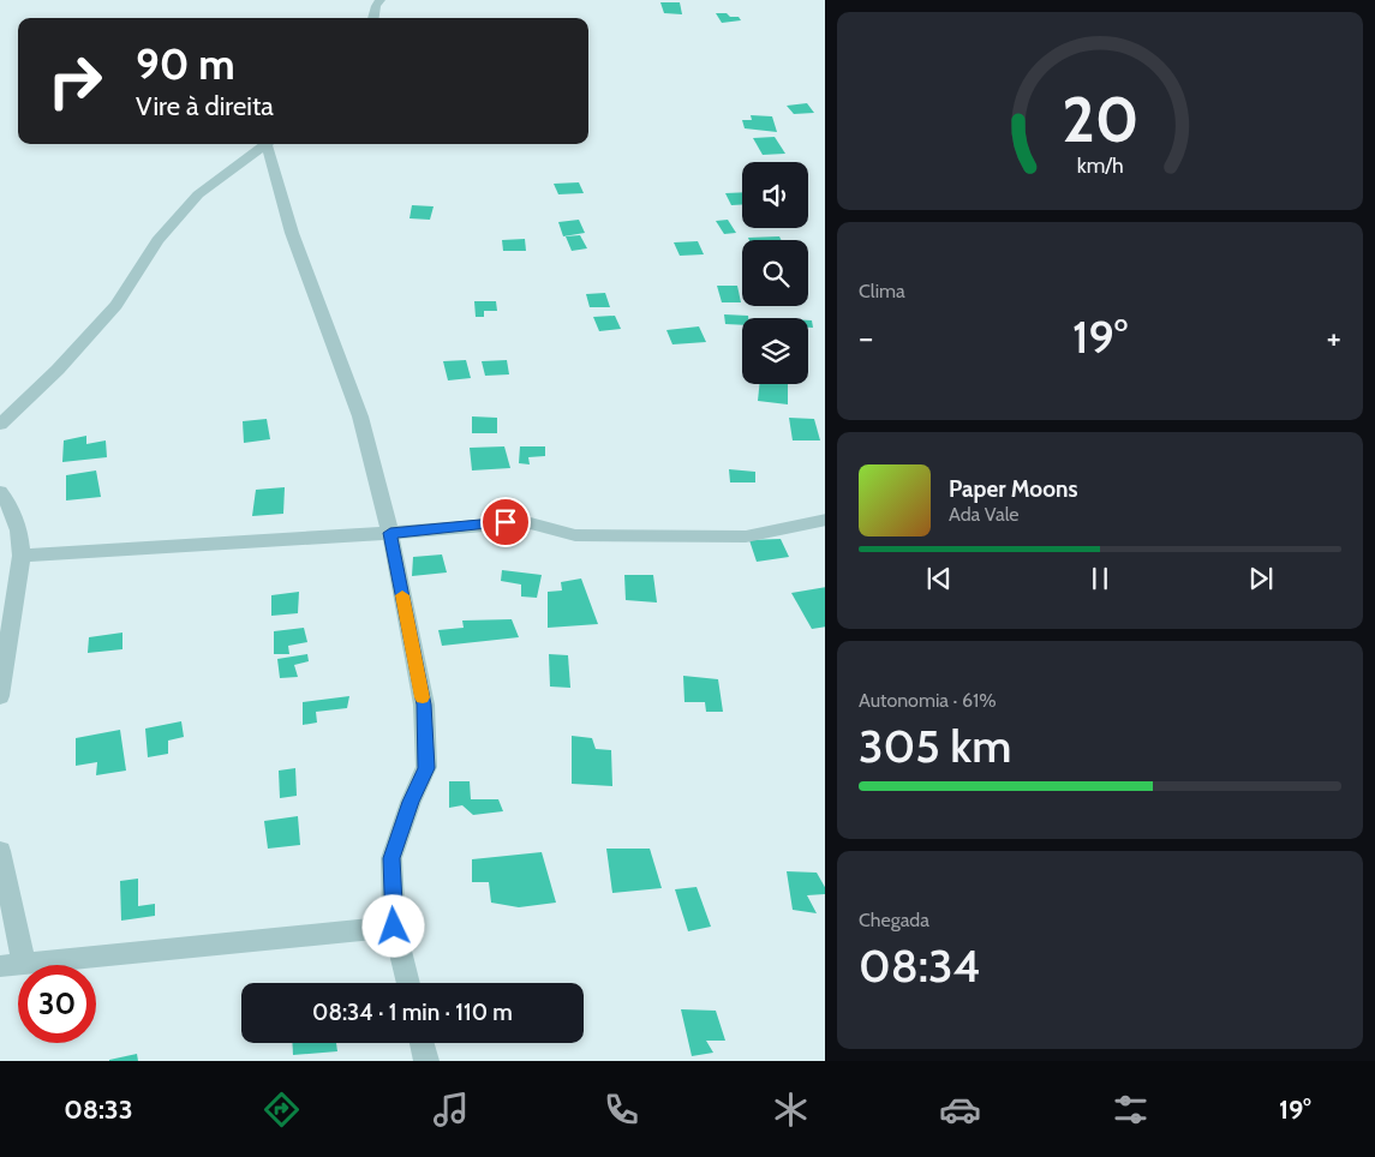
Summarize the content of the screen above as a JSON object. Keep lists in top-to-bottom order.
{
  "page": {
    "turn": ["90 m", "Vire à direita"],
    "tile": [
      "Clima",
      ["Autonomia · 61%", "305 km"],
      ["Chegada", "08:34"]
    ],
    "heat": ["−", "19°", "+"],
    "song": ["Paper Moons", "Ada Vale"],
    "limit": "30",
    "trip": "08:34 · 1 min · 110 m",
    "tabs": ["08:33", "19°"],
    "gauge": ["20", "km/h"]
  }
}
